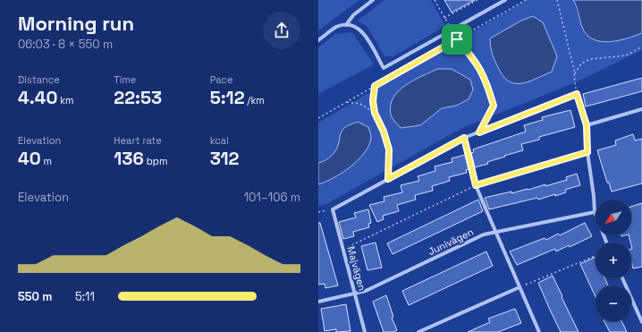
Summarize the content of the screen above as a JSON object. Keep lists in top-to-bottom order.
{
  "streets": {
    "street": ["Junivägen", "Majvägen"]
  },
  "crossings": [
    ["Junivägen", "Majvägen"]
  ],
  "north": "bottom left",
  "page": {
    "heading": ["Morning run", "06:03 · 8 × 550 m"],
    "stats": [
      ["Distance", "4.40 km"],
      ["Time", "22:53"],
      ["Pace", "5:12 /km"],
      ["Elevation", "40 m"],
      ["Heart rate", "136 bpm"],
      ["kcal", "312"]
    ],
    "chart": ["Elevation", "101–106 m"],
    "map_buttons": ["+", "−"],
    "list": [
      {
        "name": "550 m",
        "note": "5:11"
      }
    ]
  }
}
